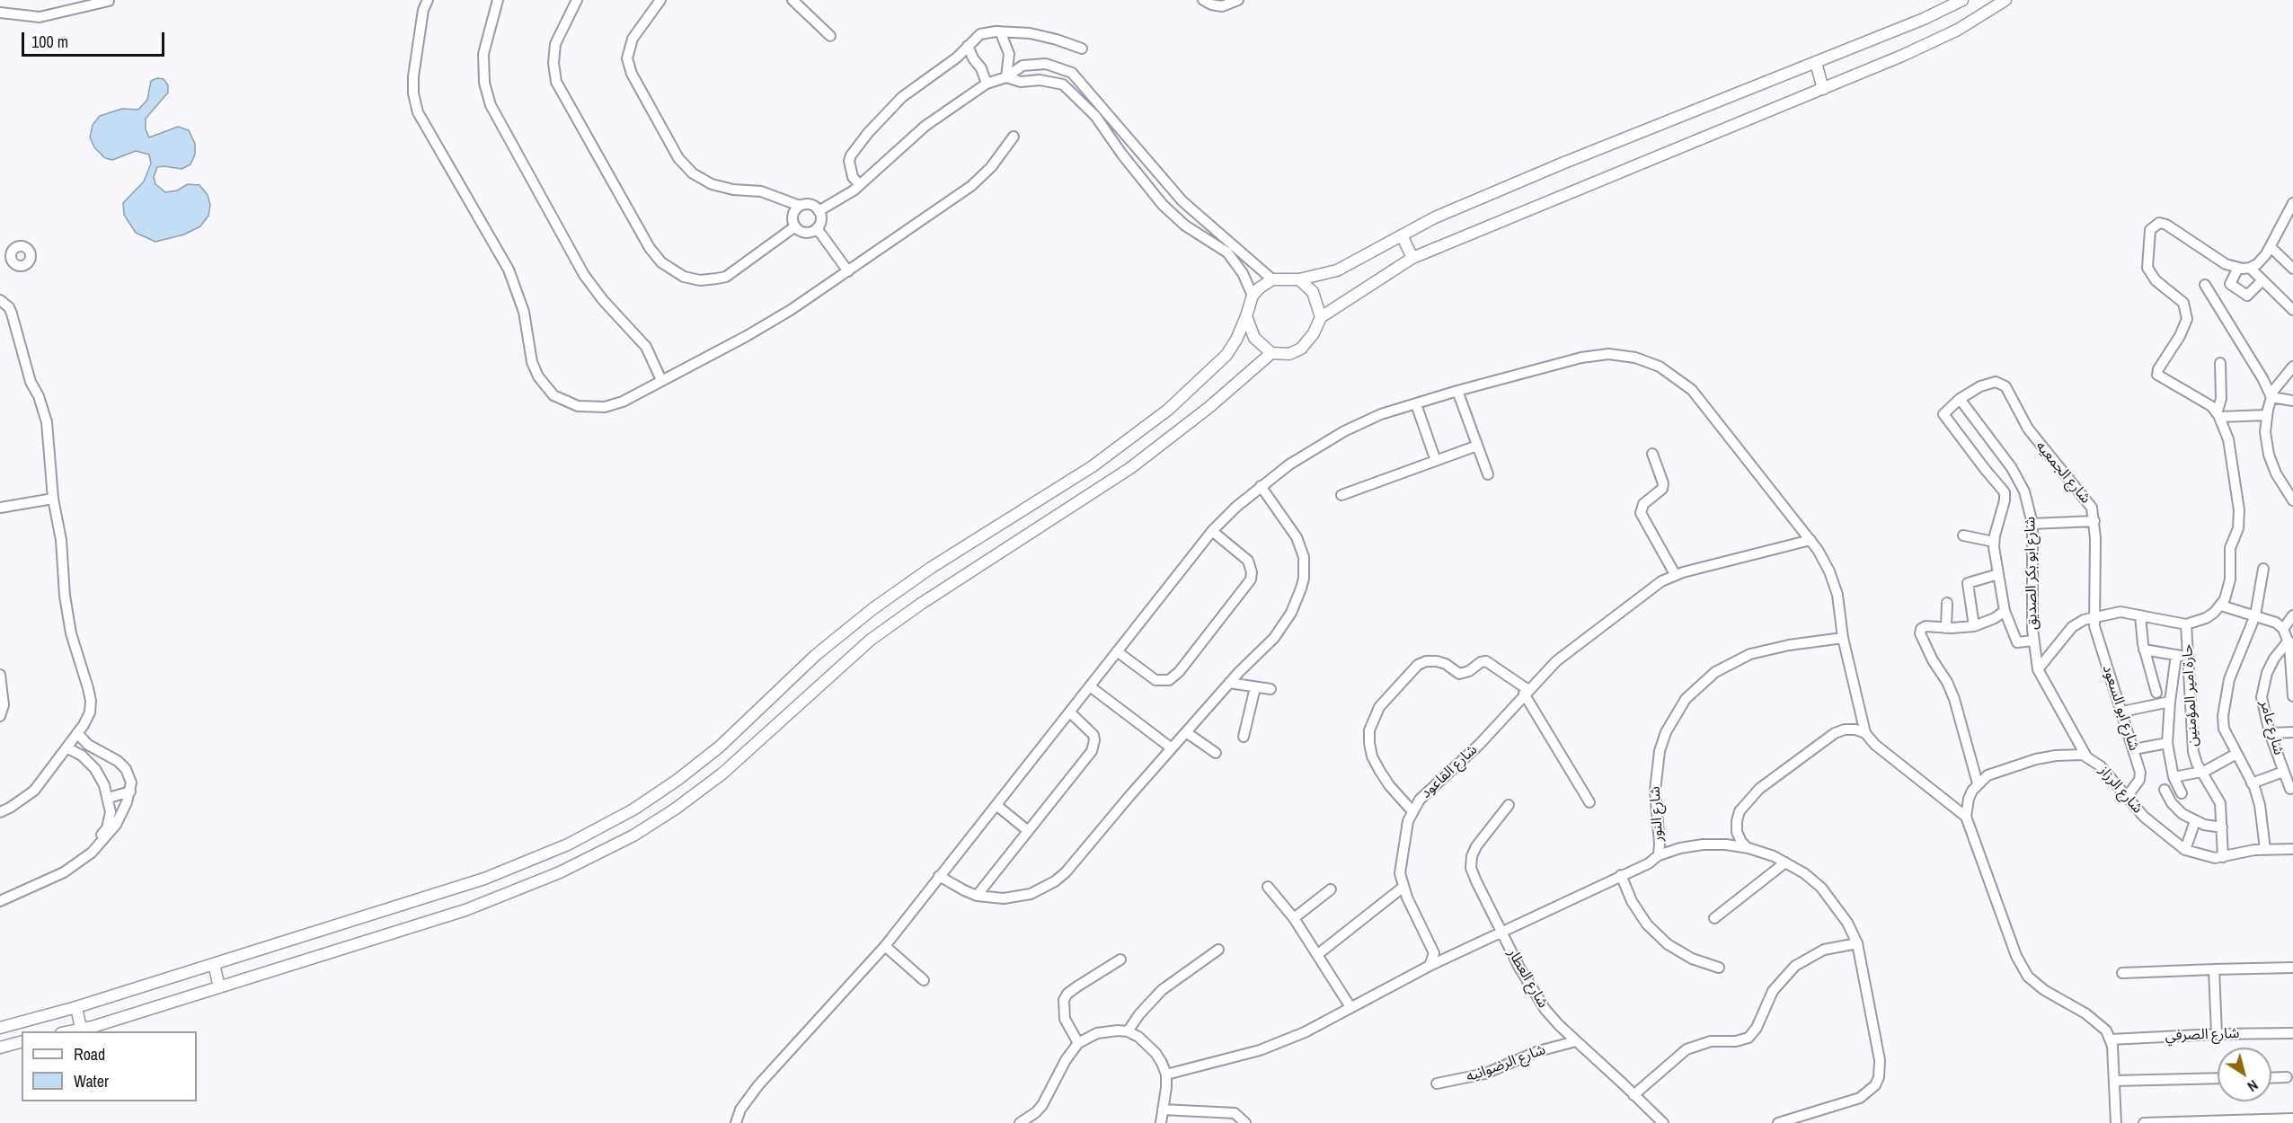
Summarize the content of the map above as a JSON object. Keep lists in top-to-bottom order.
{
  "streets": {
    "street": [
      "شارع الجمعيه",
      "شارع ابو بكر الصديق",
      "حارة امير المؤمنين",
      "شارع ابو السعود",
      "شارع عامر",
      "شارع القاعود",
      "شارع الرزاز",
      "شارع النور",
      "شارع العطار",
      "شارع الصرفي",
      "شارع الرضوانيه"
    ]
  },
  "crossings": [
    ["شارع الجمعيه", "شارع ابو بكر الصديق"],
    ["شارع الجمعيه", "شارع ابو السعود"],
    ["شارع ابو بكر الصديق", "شارع الرزاز"],
    ["حارة امير المؤمنين", "شارع الرزاز"],
    ["شارع ابو السعود", "شارع الرزاز"],
    ["شارع القاعود", "شارع النور"],
    ["شارع النور", "شارع العطار"],
    ["شارع العطار", "شارع الرضوانيه"]
  ],
  "legend": ["Road", "Water"],
  "scale_bar": "100 m",
  "north": "bottom right"
}
